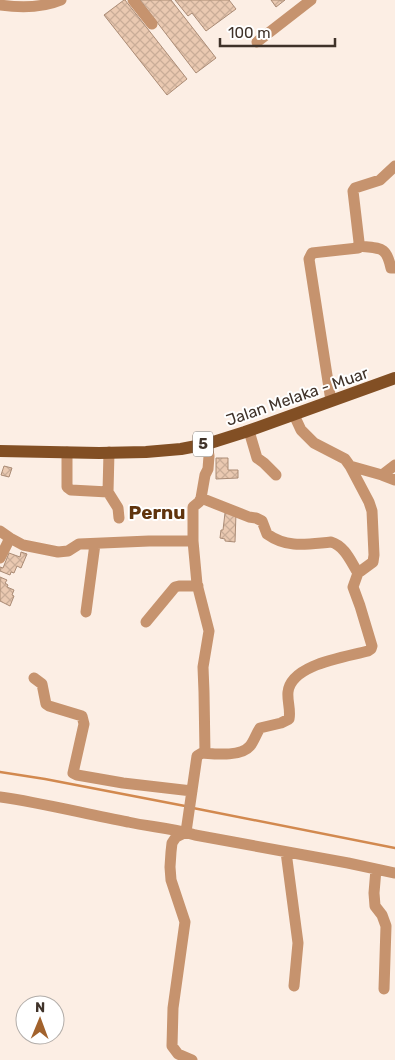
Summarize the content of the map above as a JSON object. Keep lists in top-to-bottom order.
{
  "streets": {
    "main road": ["Jalan Melaka - Muar", "5"]
  },
  "districts": ["Pernu"],
  "scale_bar": "100 m",
  "north": "top"
}
